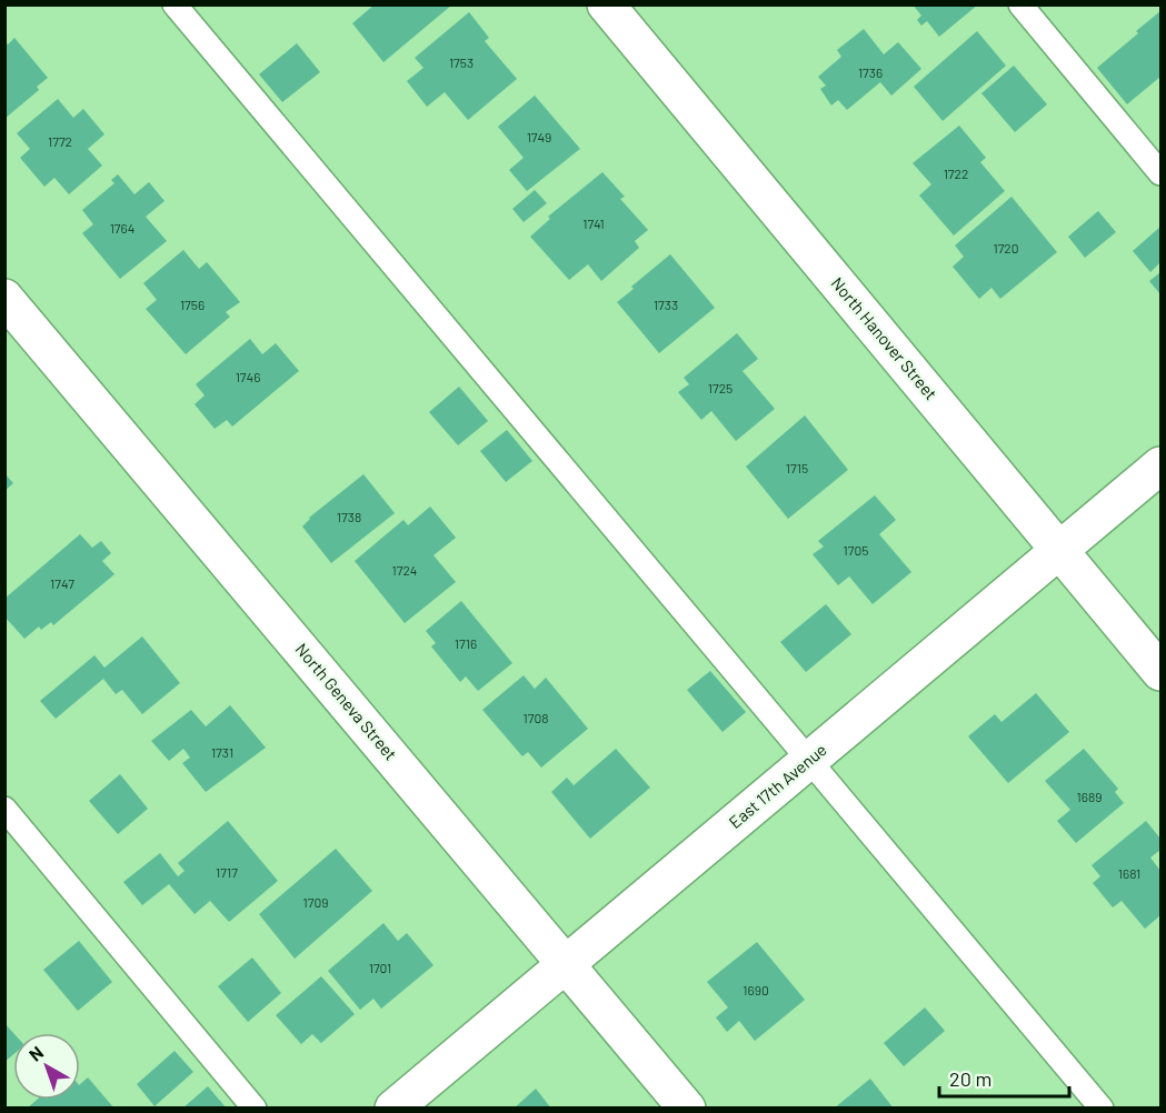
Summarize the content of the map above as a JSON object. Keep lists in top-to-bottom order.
{
  "streets": {
    "street": ["North Hanover Street", "North Geneva Street", "East 17th Avenue"]
  },
  "crossings": [
    ["North Hanover Street", "East 17th Avenue"],
    ["North Geneva Street", "East 17th Avenue"]
  ],
  "house_numbers": [
    "1753",
    "1736",
    "1749",
    "1772",
    "1722",
    "1741",
    "1764",
    "1720",
    "1756",
    "1733",
    "1746",
    "1725",
    "1715",
    "1738",
    "1705",
    "1724",
    "1747",
    "1716",
    "1708",
    "1731",
    "1689",
    "1717",
    "1681",
    "1709",
    "1701",
    "1690"
  ],
  "scale_bar": "20 m",
  "north": "top left"
}
